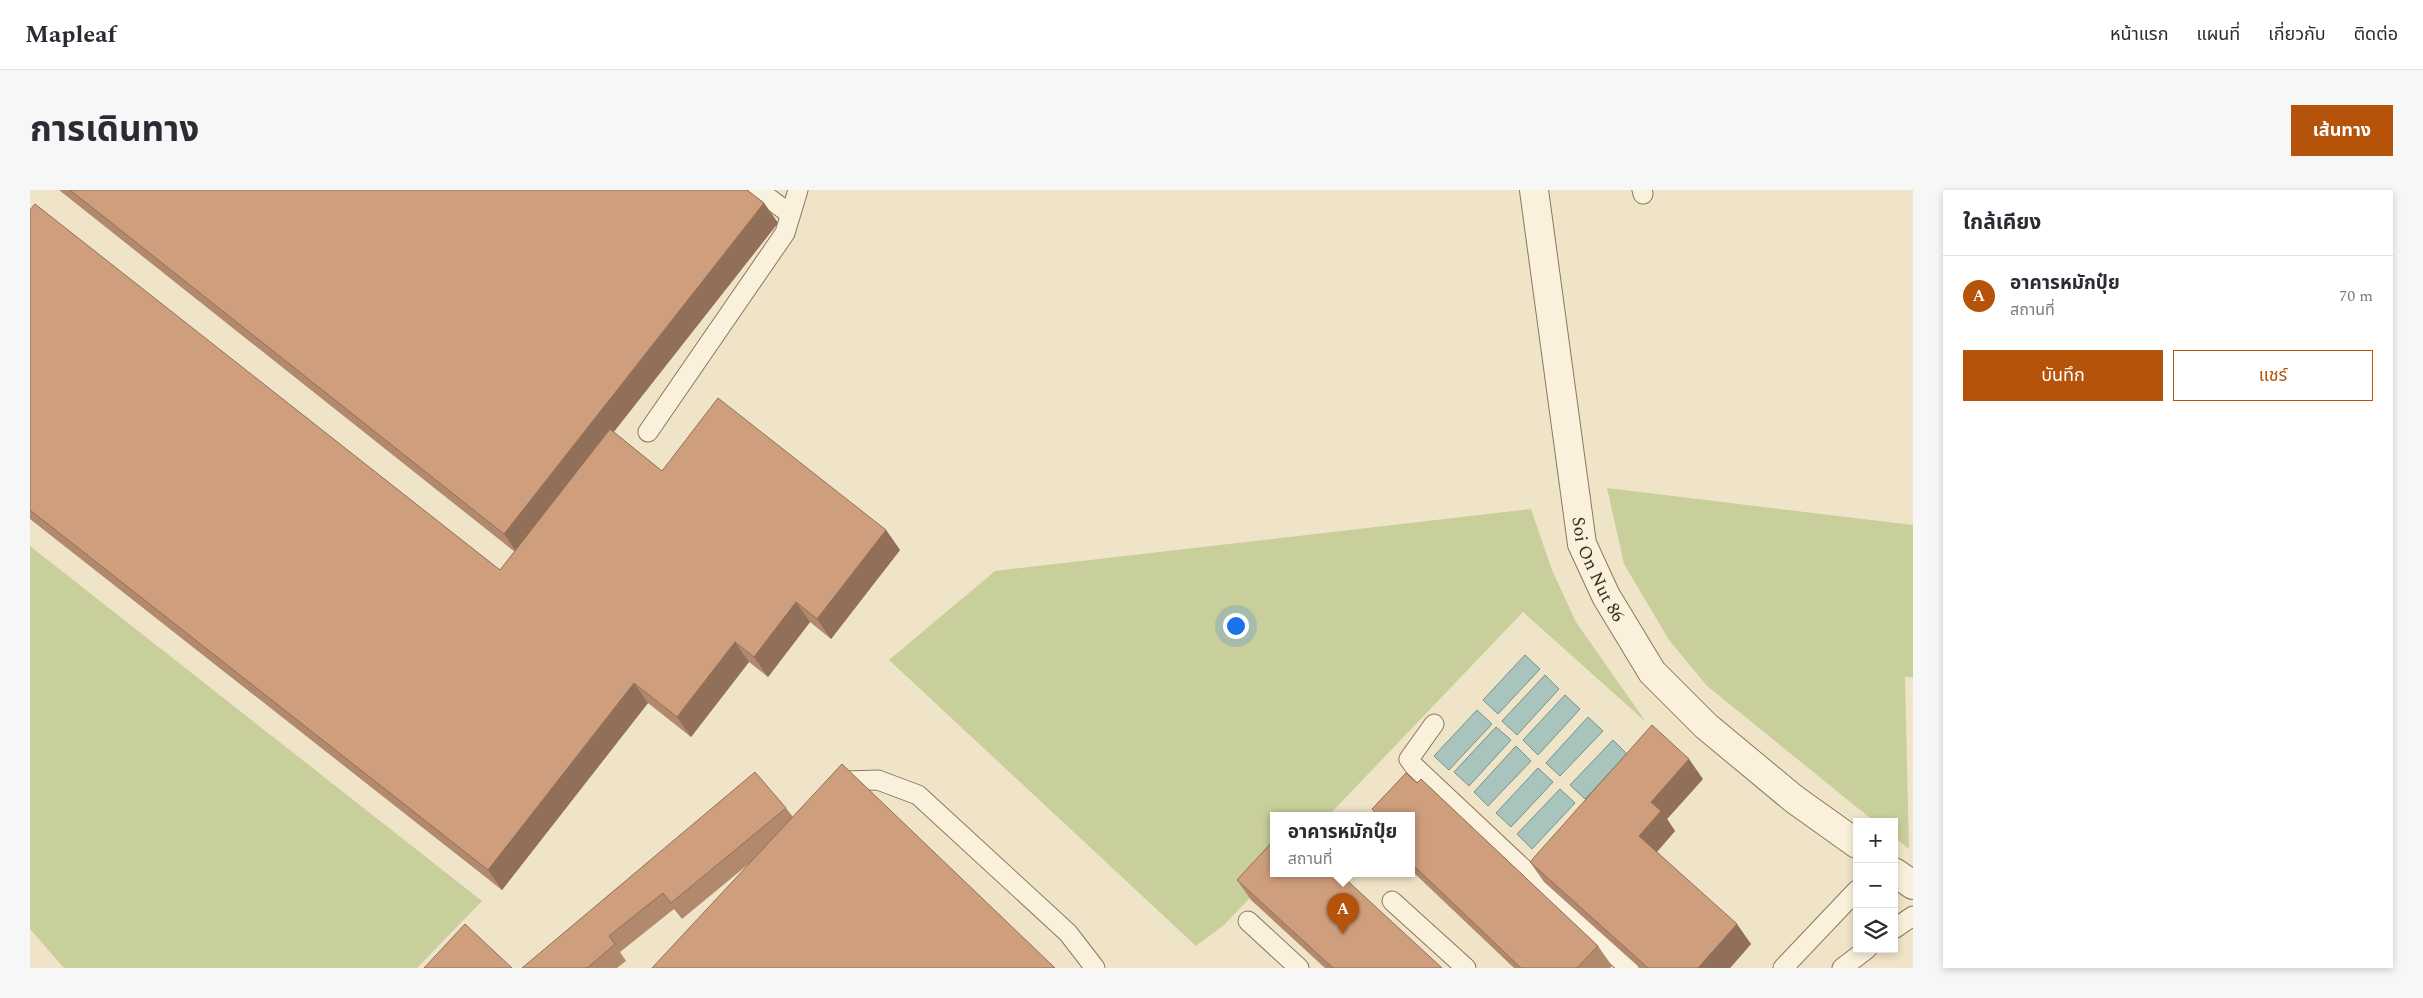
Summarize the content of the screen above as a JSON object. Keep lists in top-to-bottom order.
{
  "streets": {
    "street": ["Soi On Nut 86"]
  },
  "page": {
    "header": "Mapleaf",
    "nav": [
      "หน้าแรก",
      "แผนที่",
      "เกี่ยวกับ",
      "ติดต่อ"
    ],
    "title": "การเดินทาง",
    "buttons": [
      "เส้นทาง",
      ["บันทึก", "แชร์"]
    ],
    "heading": "ใกล้เคียง",
    "list": [
      {
        "mark": "A",
        "name": "อาคารหมักปุ๋ย",
        "note": "สถานที่",
        "value": "70 m"
      }
    ],
    "popup": ["อาคารหมักปุ๋ย", "สถานที่"],
    "map_buttons": ["+", "−"],
    "pins": "A"
  }
}
